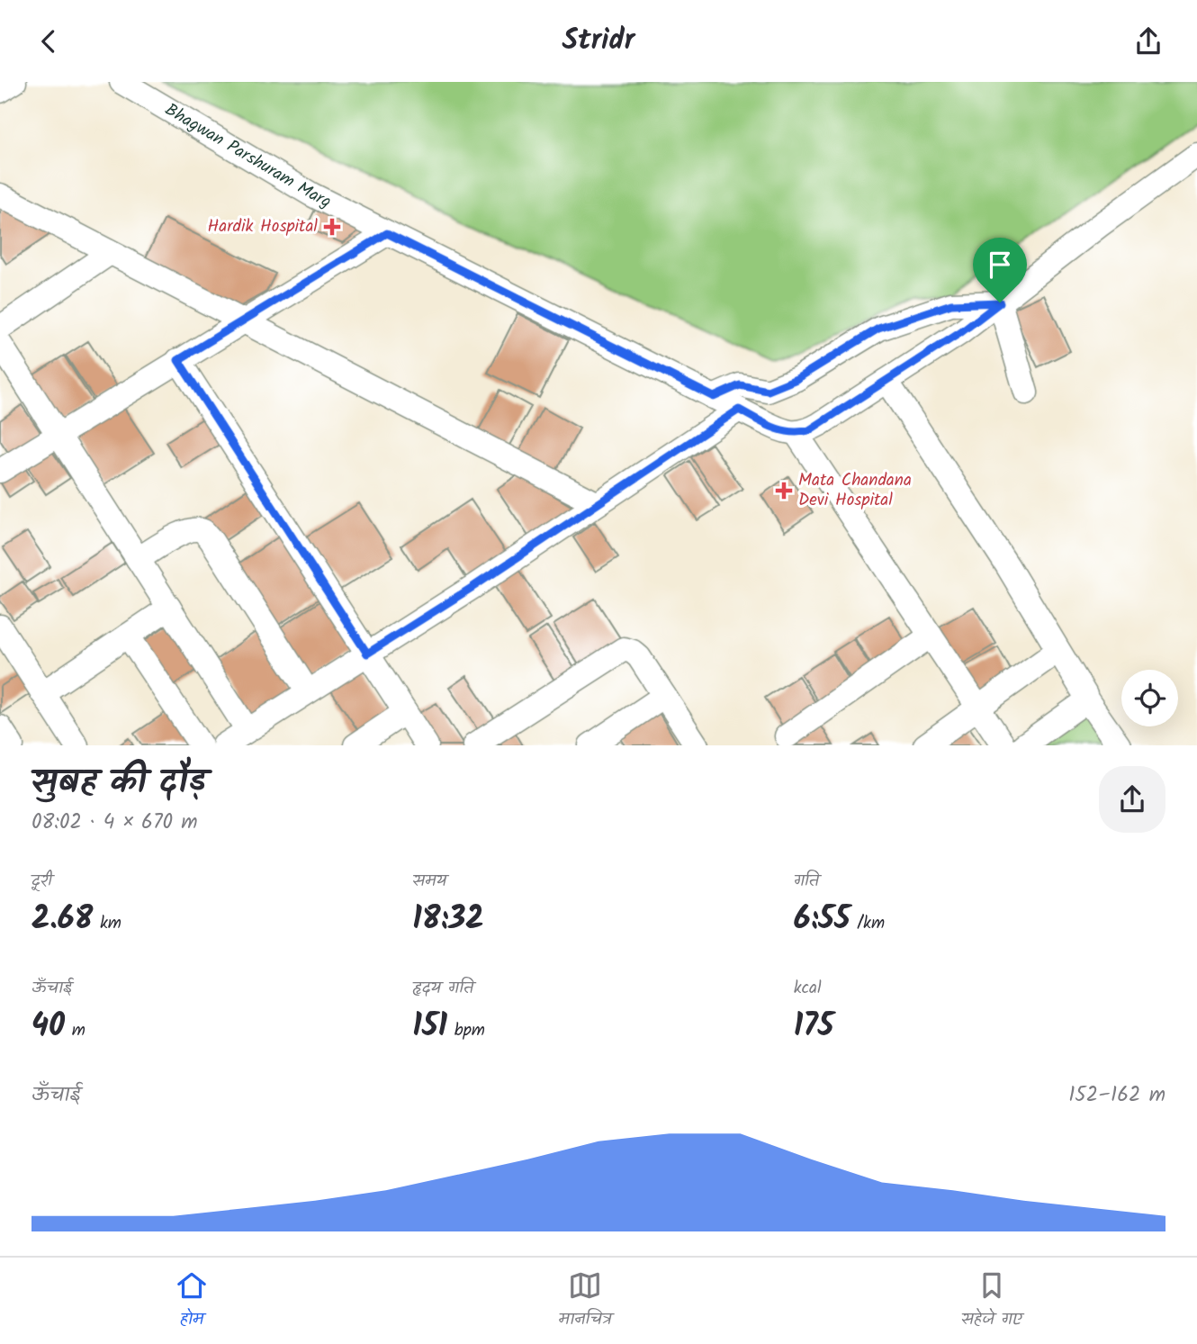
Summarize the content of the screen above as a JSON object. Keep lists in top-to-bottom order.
{
  "streets": {
    "street": ["Bhagwan Parshuram Marg"]
  },
  "places": {
    "health": ["Hardik Hospital", "Mata Chandana Devi Hospital"]
  },
  "page": {
    "header": "Stridr",
    "heading": ["सुबह की दौड़", "08:02 · 4 × 670 m"],
    "stats": [
      ["दूरी", "2.68 km"],
      ["समय", "18:32"],
      ["गति", "6:55 /km"],
      ["ऊँचाई", "40 m"],
      ["हृदय गति", "151 bpm"],
      ["kcal", "175"]
    ],
    "chart": ["ऊँचाई", "152–162 m"],
    "tabs": ["होम", "मानचित्र", "सहेजे गए"]
  }
}
